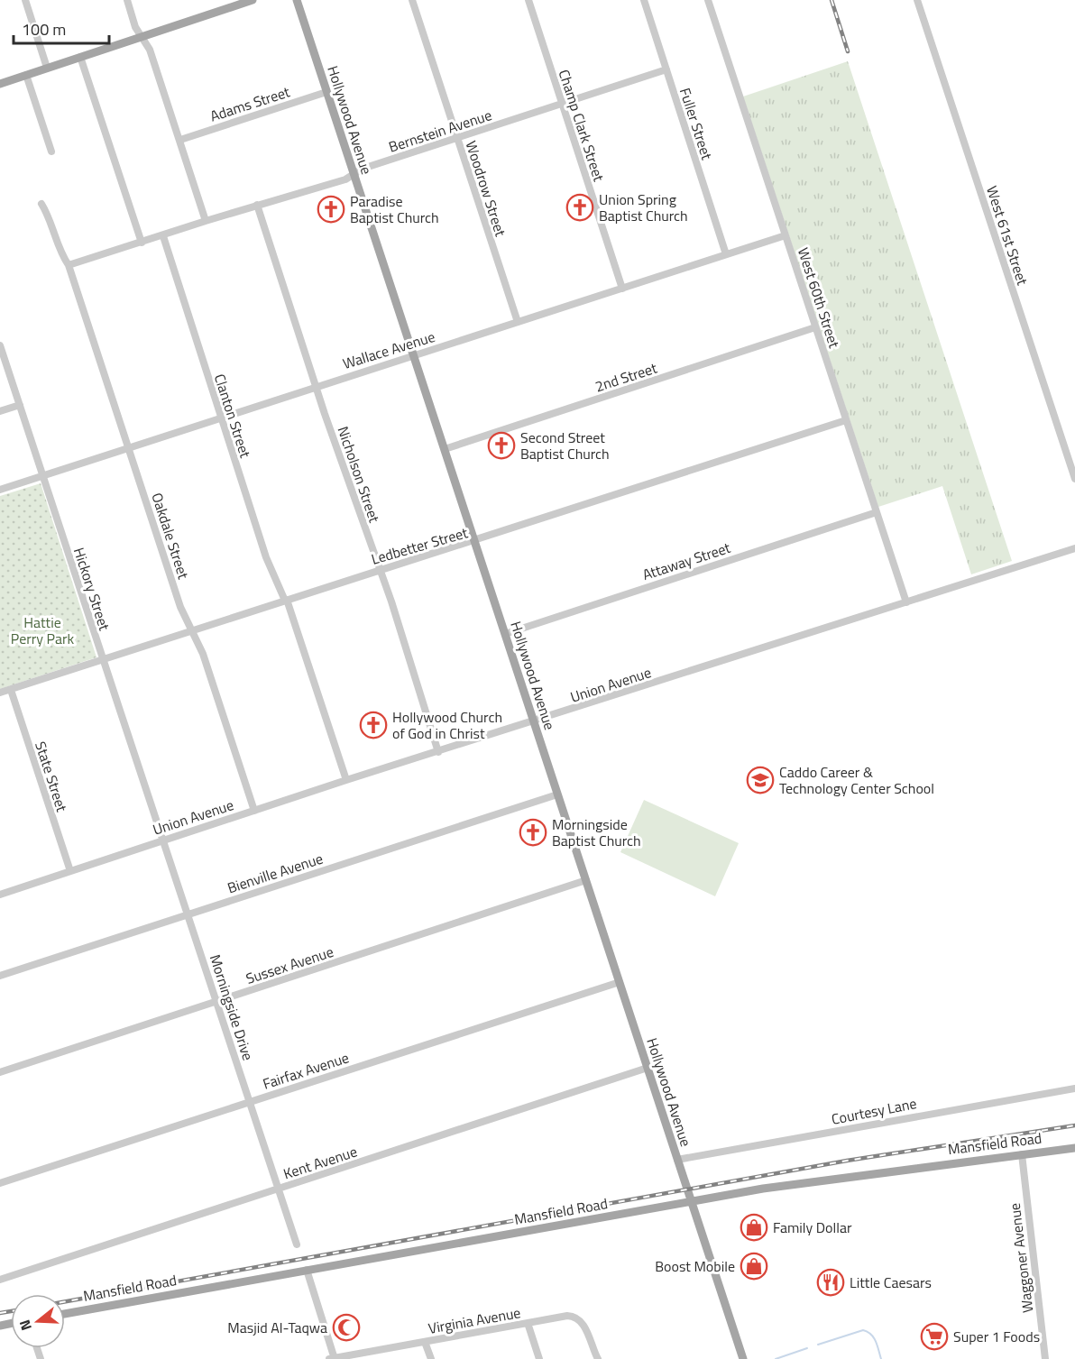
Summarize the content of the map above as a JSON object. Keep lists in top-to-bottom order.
{
  "streets": {
    "main road": ["Hollywood Avenue", "Mansfield Road"],
    "street": [
      "Adams Street",
      "Fuller Street",
      "Champ Clark Street",
      "Bernstein Avenue",
      "Woodrow Street",
      "West 61st Street",
      "West 60th Street",
      "Wallace Avenue",
      "2nd Street",
      "Clanton Street",
      "Nicholson Street",
      "Oakdale Street",
      "Ledbetter Street",
      "Attaway Street",
      "Hickory Street",
      "Union Avenue",
      "State Street",
      "Bienville Avenue",
      "Sussex Avenue",
      "Morningside Drive",
      "Fairfax Avenue",
      "Courtesy Lane",
      "Kent Avenue",
      "Waggoner Avenue",
      "Virginia Avenue"
    ]
  },
  "crossings": [
    ["Adams Street", "Hollywood Avenue"],
    ["Hollywood Avenue", "Bernstein Avenue"],
    ["Hollywood Avenue", "Wallace Avenue"],
    ["Hollywood Avenue", "2nd Street"],
    ["Hollywood Avenue", "Ledbetter Street"],
    ["Hollywood Avenue", "Attaway Street"],
    ["Hollywood Avenue", "Union Avenue"],
    ["Hollywood Avenue", "Bienville Avenue"],
    ["Hollywood Avenue", "Sussex Avenue"],
    ["Hollywood Avenue", "Fairfax Avenue"],
    ["Hollywood Avenue", "Courtesy Lane"],
    ["Hollywood Avenue", "Mansfield Road"],
    ["Hollywood Avenue", "Kent Avenue"],
    ["Fuller Street", "Bernstein Avenue"],
    ["Fuller Street", "Wallace Avenue"],
    ["Champ Clark Street", "Bernstein Avenue"],
    ["Champ Clark Street", "Wallace Avenue"],
    ["Bernstein Avenue", "Woodrow Street"],
    ["Bernstein Avenue", "Clanton Street"],
    ["Bernstein Avenue", "Nicholson Street"],
    ["Bernstein Avenue", "Oakdale Street"],
    ["Woodrow Street", "Wallace Avenue"],
    ["West 60th Street", "Wallace Avenue"],
    ["West 60th Street", "2nd Street"],
    ["West 60th Street", "Ledbetter Street"],
    ["West 60th Street", "Attaway Street"],
    ["West 60th Street", "Union Avenue"],
    ["Wallace Avenue", "Clanton Street"],
    ["Wallace Avenue", "Nicholson Street"],
    ["Wallace Avenue", "Oakdale Street"],
    ["Wallace Avenue", "Hickory Street"],
    ["Clanton Street", "Ledbetter Street"],
    ["Clanton Street", "Union Avenue"],
    ["Nicholson Street", "Ledbetter Street"],
    ["Nicholson Street", "Union Avenue"],
    ["Oakdale Street", "Ledbetter Street"],
    ["Oakdale Street", "Union Avenue"],
    ["Ledbetter Street", "Hickory Street"],
    ["Ledbetter Street", "State Street"],
    ["Hickory Street", "Union Avenue"],
    ["Hickory Street", "Morningside Drive"],
    ["Union Avenue", "State Street"],
    ["Union Avenue", "Morningside Drive"],
    ["Bienville Avenue", "Morningside Drive"],
    ["Sussex Avenue", "Morningside Drive"],
    ["Morningside Drive", "Fairfax Avenue"],
    ["Morningside Drive", "Kent Avenue"],
    ["Mansfield Road", "Waggoner Avenue"]
  ],
  "parks": ["Hattie Perry Park"],
  "places": {
    "church": [
      "Union Spring Baptist Church",
      "Paradise Baptist Church",
      "Second Street Baptist Church",
      "Hollywood Church of God in Christ",
      "Morningside Baptist Church"
    ],
    "school or university": ["Caddo Career & Technology Center School"],
    "shop": ["Family Dollar", "Boost Mobile"],
    "restaurant": ["Little Caesars"],
    "mosque": ["Masjid Al-Taqwa"],
    "supermarket": ["Super 1 Foods"]
  },
  "scale_bar": "100 m",
  "north": "left"
}
